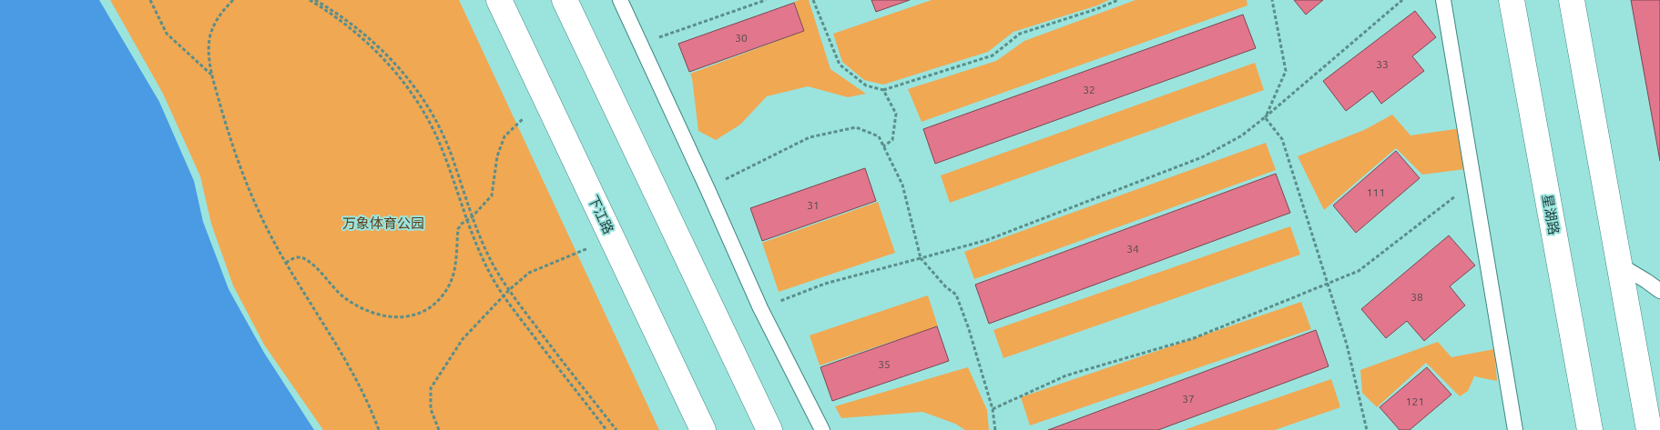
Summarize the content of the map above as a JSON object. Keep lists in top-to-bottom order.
{
  "streets": {
    "main road": ["下江路", "星湖路"]
  },
  "parks": ["万象体育公园"],
  "house_numbers": [
    "30",
    "33",
    "32",
    "111",
    "31",
    "34",
    "38",
    "35",
    "37",
    "121"
  ]
}
